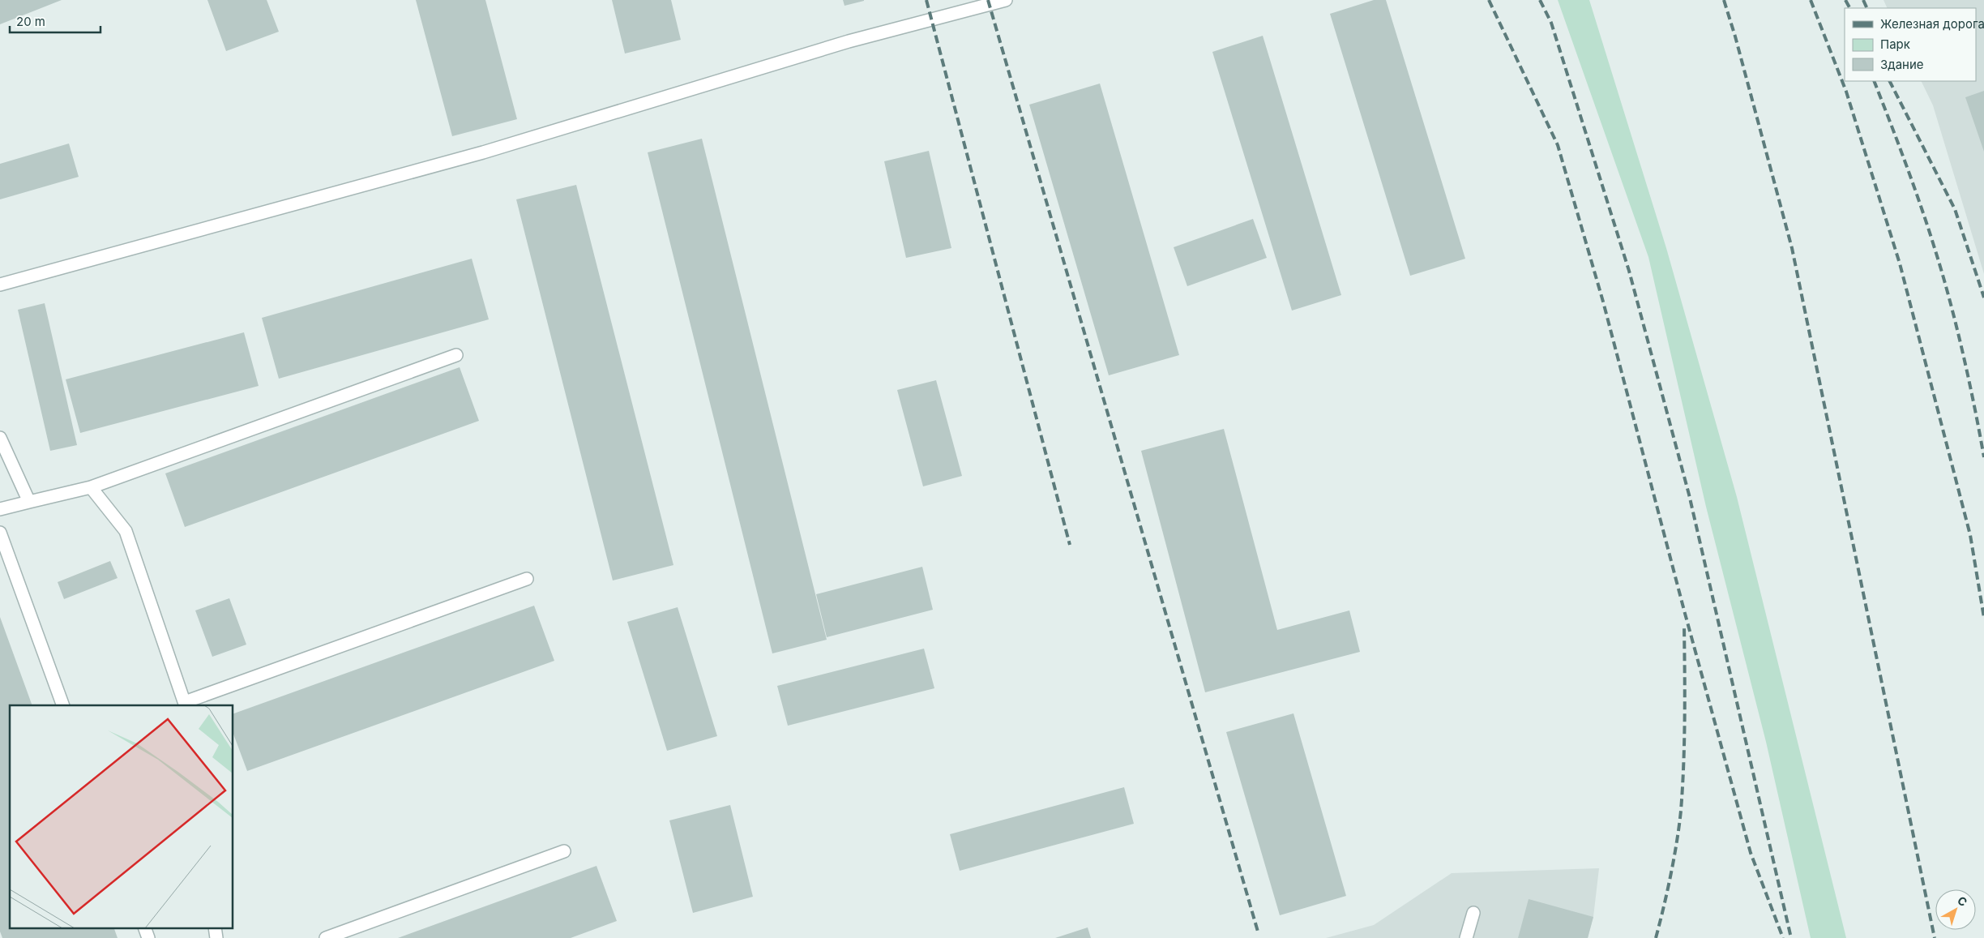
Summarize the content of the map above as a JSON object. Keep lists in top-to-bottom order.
{
  "legend": ["Железная дорога", "Парк", "Здание"],
  "scale_bar": "20 m",
  "north": "top right"
}
